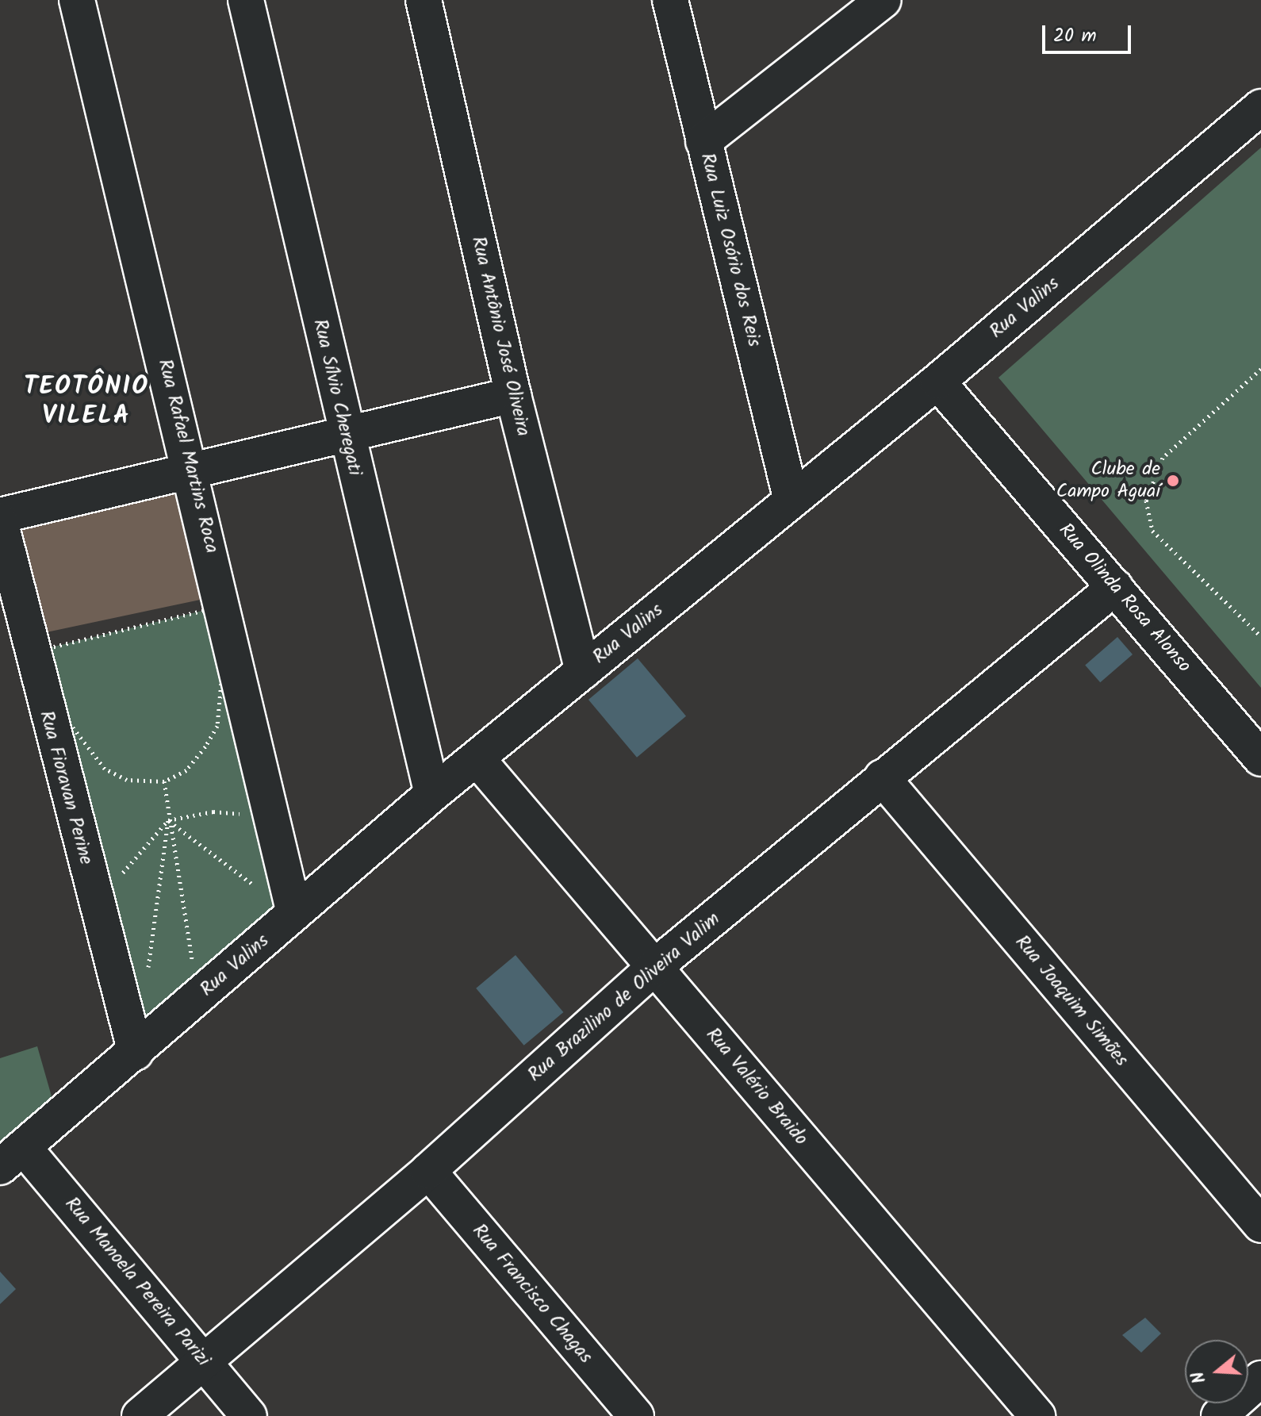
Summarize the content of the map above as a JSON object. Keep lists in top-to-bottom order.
{
  "streets": {
    "street": [
      "Rua Luiz Osório dos Reis",
      "Rua Valins",
      "Rua Antônio José Oliveira",
      "Rua Sílvio Cheregati",
      "Rua Rafael Martins Roca",
      "Rua Olinda Rosa Alonso",
      "Rua Fioravan Perine",
      "Rua Brazilino de Oliveira Valim",
      "Rua Joaquim Simões",
      "Rua Valério Braido",
      "Rua Manoela Pereira Parizi",
      "Rua Francisco Chagas"
    ]
  },
  "crossings": [
    ["Rua Luiz Osório dos Reis", "Rua Valins"],
    ["Rua Valins", "Rua Antônio José Oliveira"],
    ["Rua Valins", "Rua Sílvio Cheregati"],
    ["Rua Valins", "Rua Rafael Martins Roca"],
    ["Rua Valins", "Rua Olinda Rosa Alonso"],
    ["Rua Valins", "Rua Fioravan Perine"],
    ["Rua Valins", "Rua Valério Braido"],
    ["Rua Valins", "Rua Manoela Pereira Parizi"],
    ["Rua Olinda Rosa Alonso", "Rua Brazilino de Oliveira Valim"],
    ["Rua Brazilino de Oliveira Valim", "Rua Joaquim Simões"],
    ["Rua Brazilino de Oliveira Valim", "Rua Valério Braido"],
    ["Rua Brazilino de Oliveira Valim", "Rua Manoela Pereira Parizi"],
    ["Rua Brazilino de Oliveira Valim", "Rua Francisco Chagas"]
  ],
  "districts": ["TEOTÔNIO VILELA"],
  "places": ["Clube de Campo Aguaí"],
  "scale_bar": "20 m",
  "north": "left"
}
